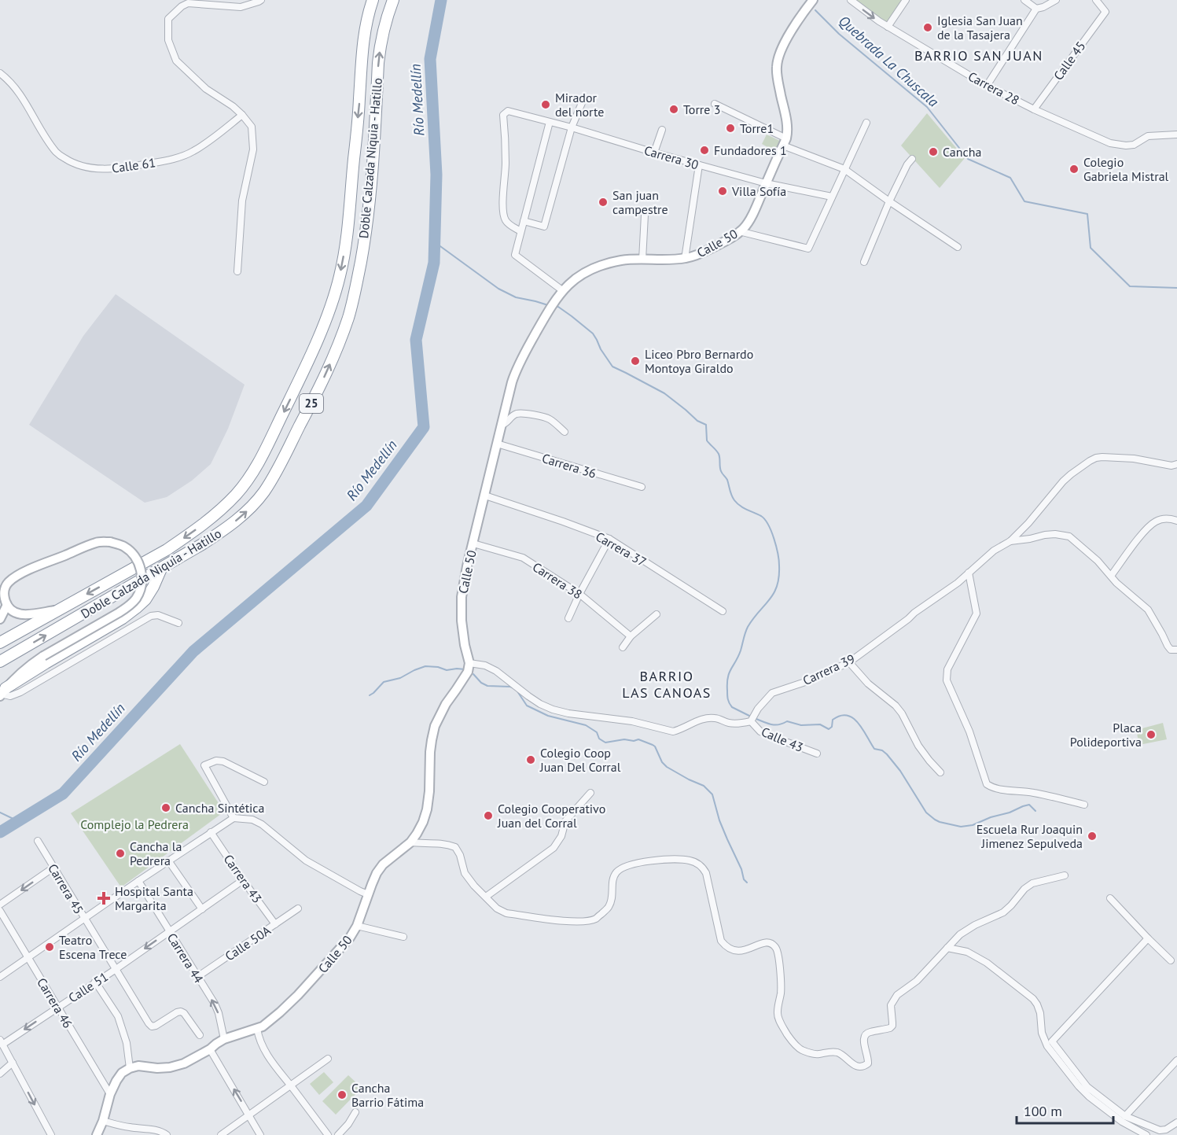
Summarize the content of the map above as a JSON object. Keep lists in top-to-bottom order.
{
  "streets": {
    "highway": ["Doble Calzada Niquia - Hatillo", "25"],
    "street": [
      "Calle 45",
      "Carrera 28",
      "Carrera 30",
      "Calle 61",
      "Calle 50",
      "Carrera 36",
      "Carrera 37",
      "Carrera 38",
      "Carrera 39",
      "Calle 43",
      "Carrera 43",
      "Carrera 45",
      "Calle 50A",
      "Carrera 44",
      "Calle 51",
      "Carrera 46"
    ]
  },
  "crossings": [
    ["Calle 45", "Carrera 28"],
    ["Carrera 30", "Calle 50"],
    ["Calle 50", "Carrera 36"],
    ["Calle 50", "Carrera 37"],
    ["Calle 50", "Carrera 38"],
    ["Calle 50", "Carrera 44"],
    ["Carrera 39", "Calle 43"],
    ["Carrera 43", "Calle 50A"],
    ["Carrera 43", "Calle 51"],
    ["Carrera 45", "Calle 51"],
    ["Calle 50A", "Carrera 44"],
    ["Carrera 44", "Calle 51"],
    ["Calle 51", "Carrera 46"]
  ],
  "one_way": ["Carrera 44", "Calle 51"],
  "districts": ["BARRIO SAN JUAN", "BARRIO LAS CANOAS"],
  "water": ["Quebrada La Chuscala", "Río Medellín"],
  "parks": ["Complejo la Pedrera"],
  "places": {
    "other": [
      "Iglesia San Juan de la Tasajera",
      "Mirador del norte",
      "Torre 3",
      "Torre1",
      "Fundadores 1",
      "Cancha",
      "Colegio Gabriela Mistral",
      "Villa Sofía",
      "San juan campestre",
      "Liceo Pbro Bernardo Montoya Giraldo",
      "Placa Polideportiva",
      "Colegio Coop Juan Del Corral",
      "Cancha Sintética",
      "Colegio Cooperativo Juan del Corral",
      "Escuela Rur Joaquin Jimenez Sepulveda",
      "Cancha la Pedrera",
      "Teatro Escena Trece",
      "Cancha Barrio Fátima"
    ],
    "health": ["Hospital Santa Margarita"]
  },
  "scale_bar": "100 m"
}
